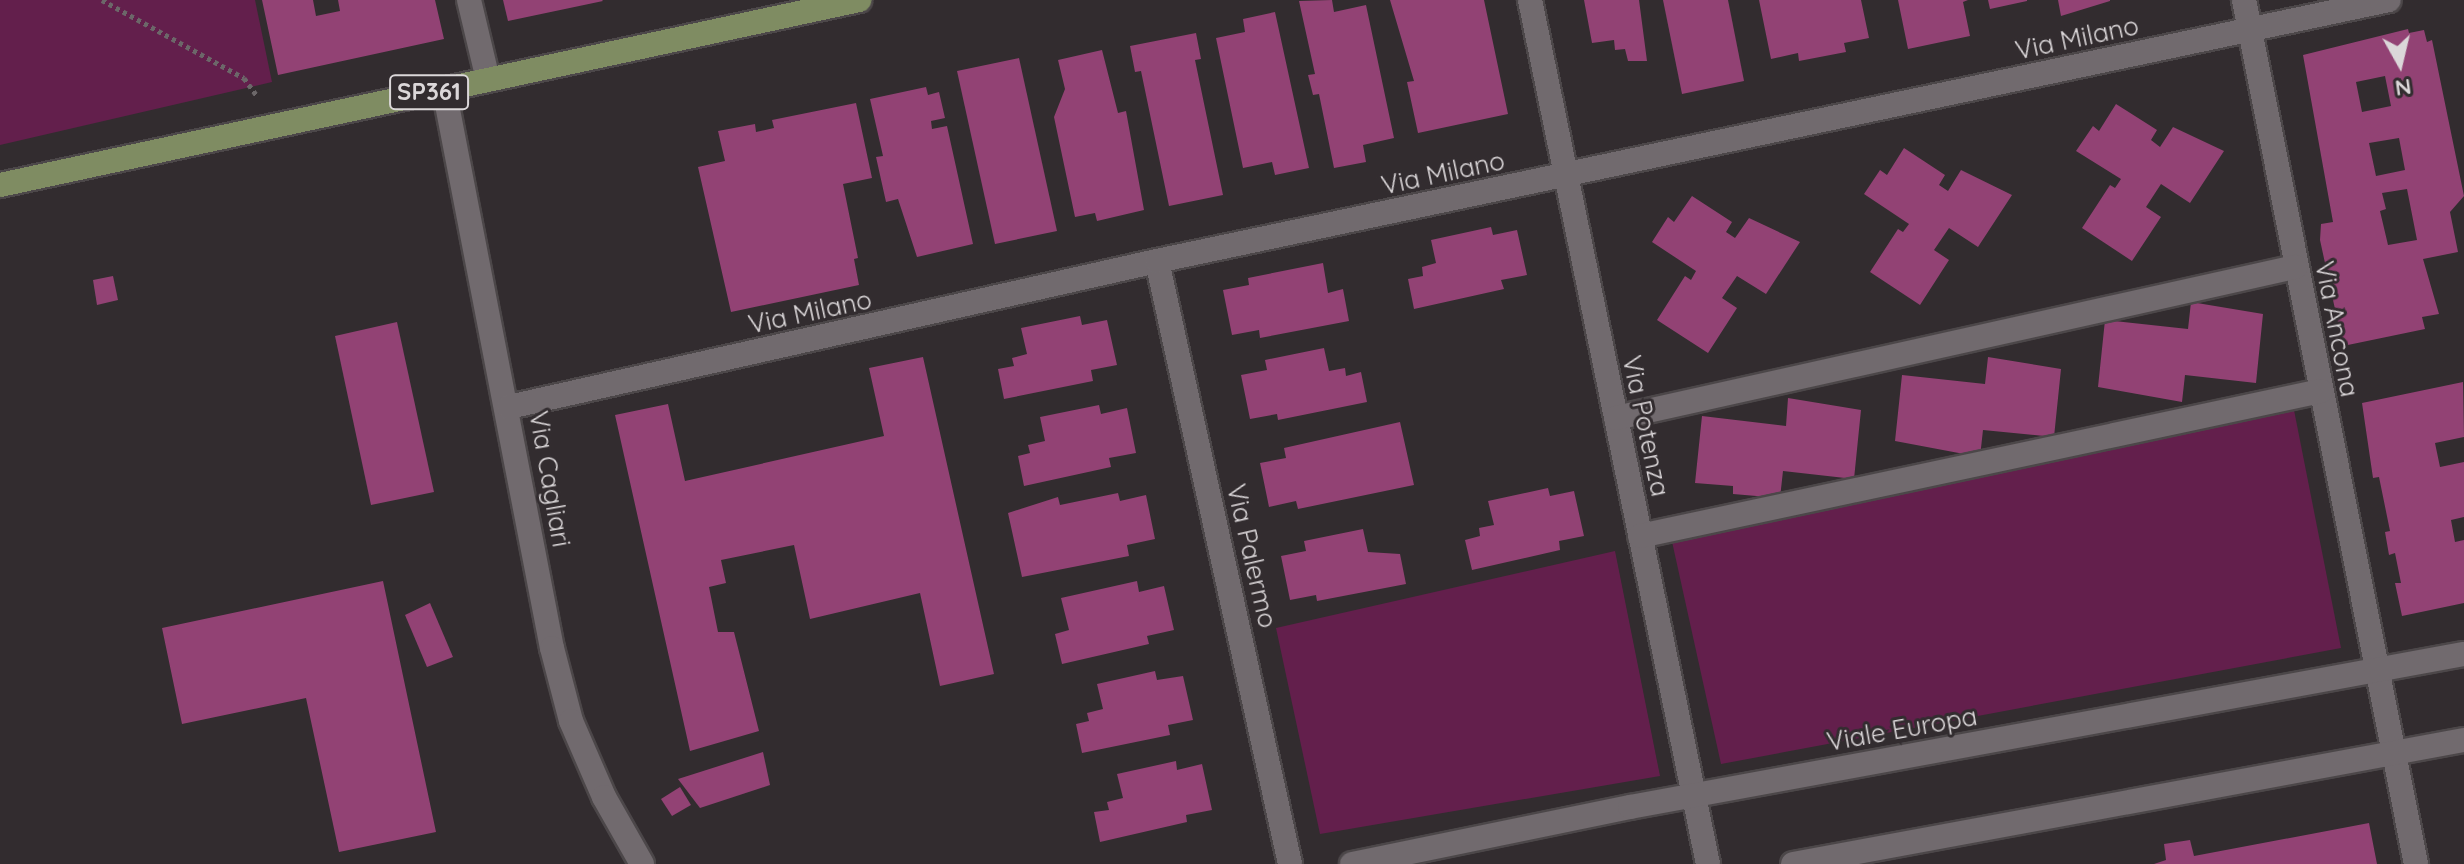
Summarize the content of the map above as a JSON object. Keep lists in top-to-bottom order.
{
  "streets": {
    "main road": ["SP361"],
    "street": [
      "Via Milano",
      "Via Ancona",
      "Via Potenza",
      "Via Cagliari",
      "Via Palermo",
      "Viale Europa"
    ]
  },
  "crossings": [
    ["Via Milano", "Via Ancona"],
    ["Via Milano", "Via Potenza"],
    ["Via Milano", "Via Cagliari"],
    ["Via Milano", "Via Palermo"],
    ["SP361", "Via Cagliari"],
    ["Via Ancona", "Viale Europa"],
    ["Via Potenza", "Viale Europa"]
  ],
  "north": "bottom"
}
